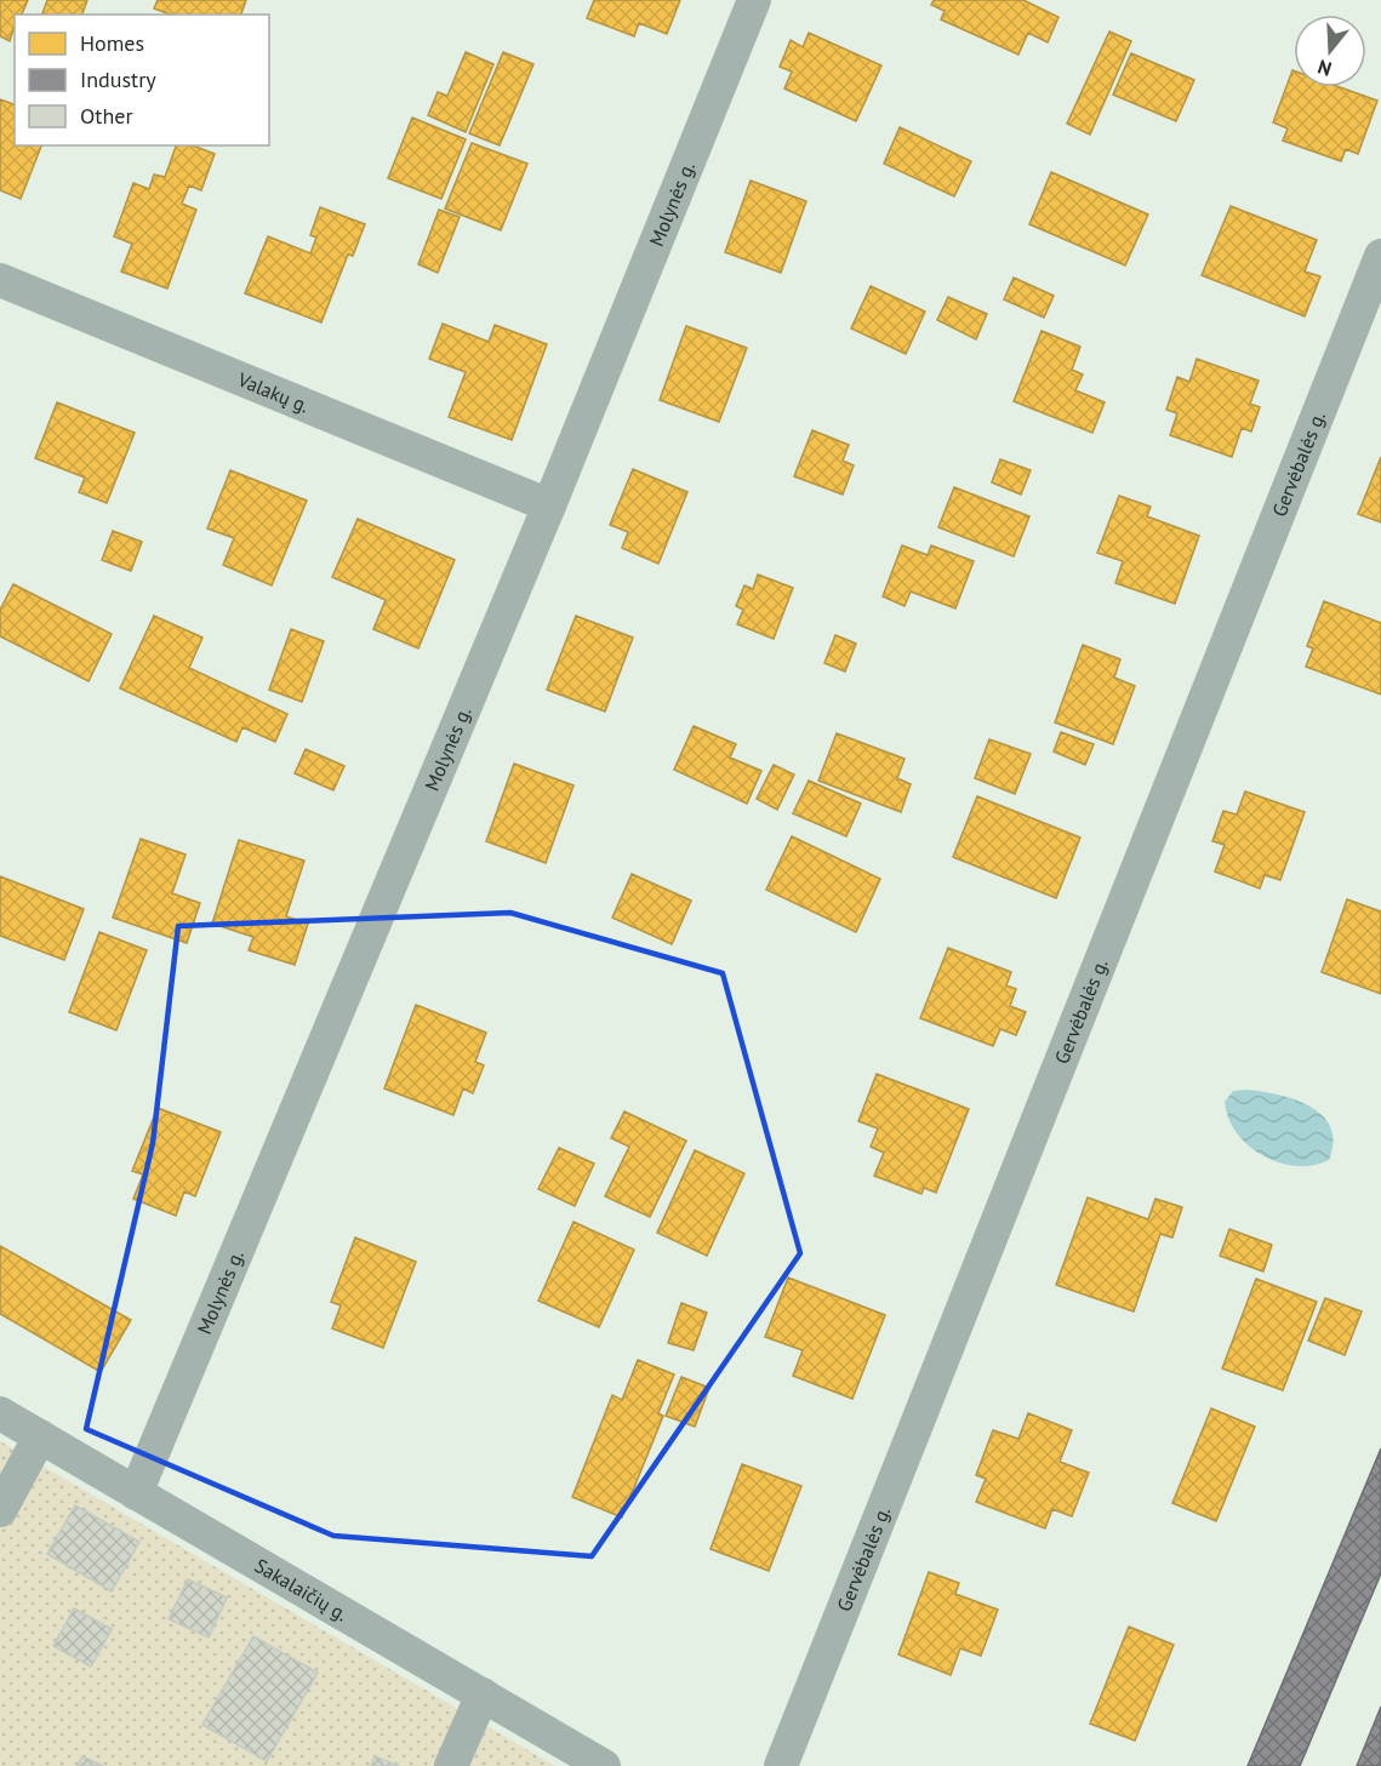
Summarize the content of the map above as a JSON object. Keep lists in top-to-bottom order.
{
  "streets": {
    "street": [
      "Molynės g.",
      "Valakų g.",
      "Gervėbalės g.",
      "Sakalaičių g."
    ]
  },
  "crossings": [
    ["Molynės g.", "Valakų g."],
    ["Molynės g.", "Sakalaičių g."]
  ],
  "legend": ["Homes", "Industry", "Other"],
  "north": "bottom"
}
